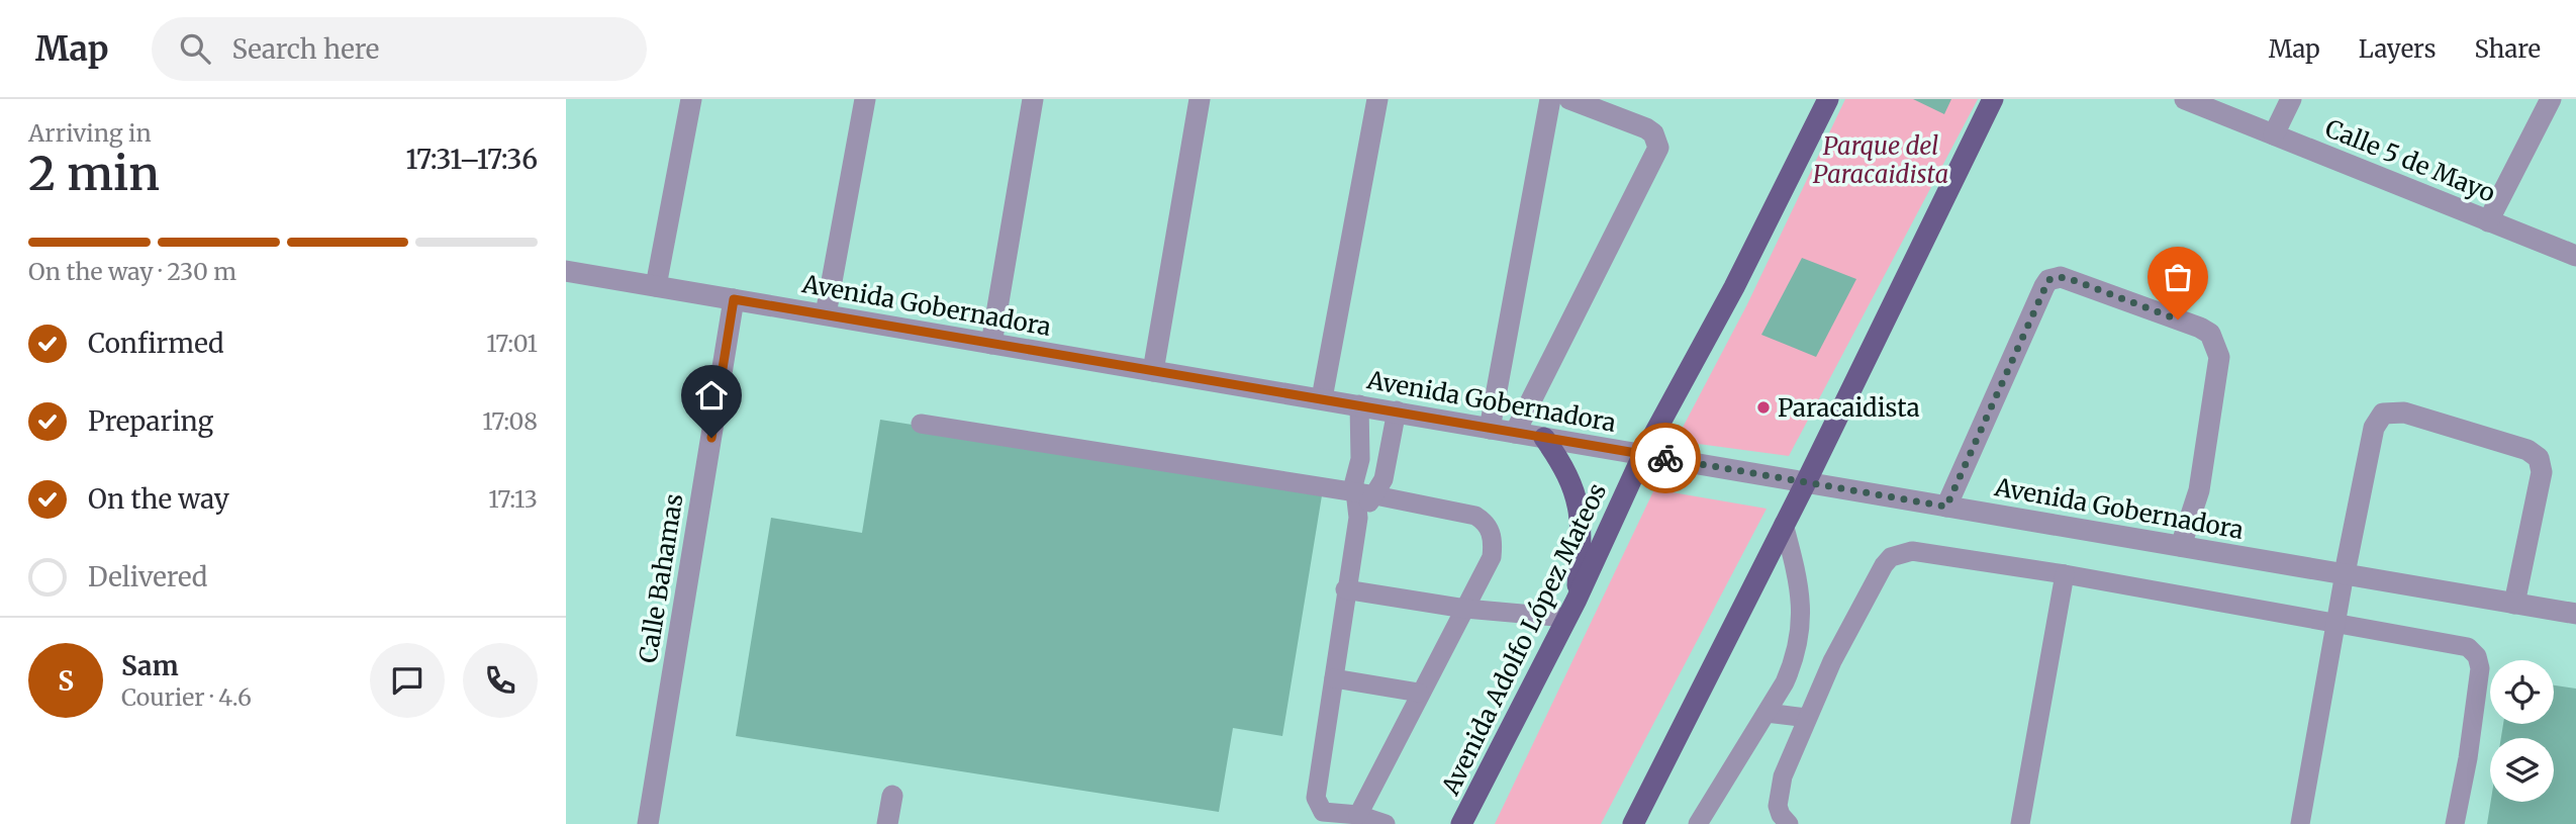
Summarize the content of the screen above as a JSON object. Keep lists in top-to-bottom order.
{
  "streets": {
    "main road": ["Avenida Adolfo López Mateos"],
    "street": ["Calle 5 de Mayo", "Avenida Gobernadora", "Calle Bahamas"]
  },
  "crossings": [
    ["Avenida Gobernadora", "Calle Bahamas"],
    ["Avenida Gobernadora", "Avenida Adolfo López Mateos"]
  ],
  "parks": ["Parque del Paracaidista"],
  "places": ["Paracaidista"],
  "page": {
    "header": "Map",
    "search": "Search here",
    "nav": ["Map", "Layers", "Share"],
    "heading": ["2 min", "Arriving in", "17:31–17:36"],
    "panel": ["Sam", "Courier · 4.6"],
    "bar": "On the way · 230 m",
    "list": [
      ["Confirmed", "17:01"],
      ["Preparing", "17:08"],
      ["On the way", "17:13"],
      "Delivered"
    ],
    "round": "S"
  }
}
